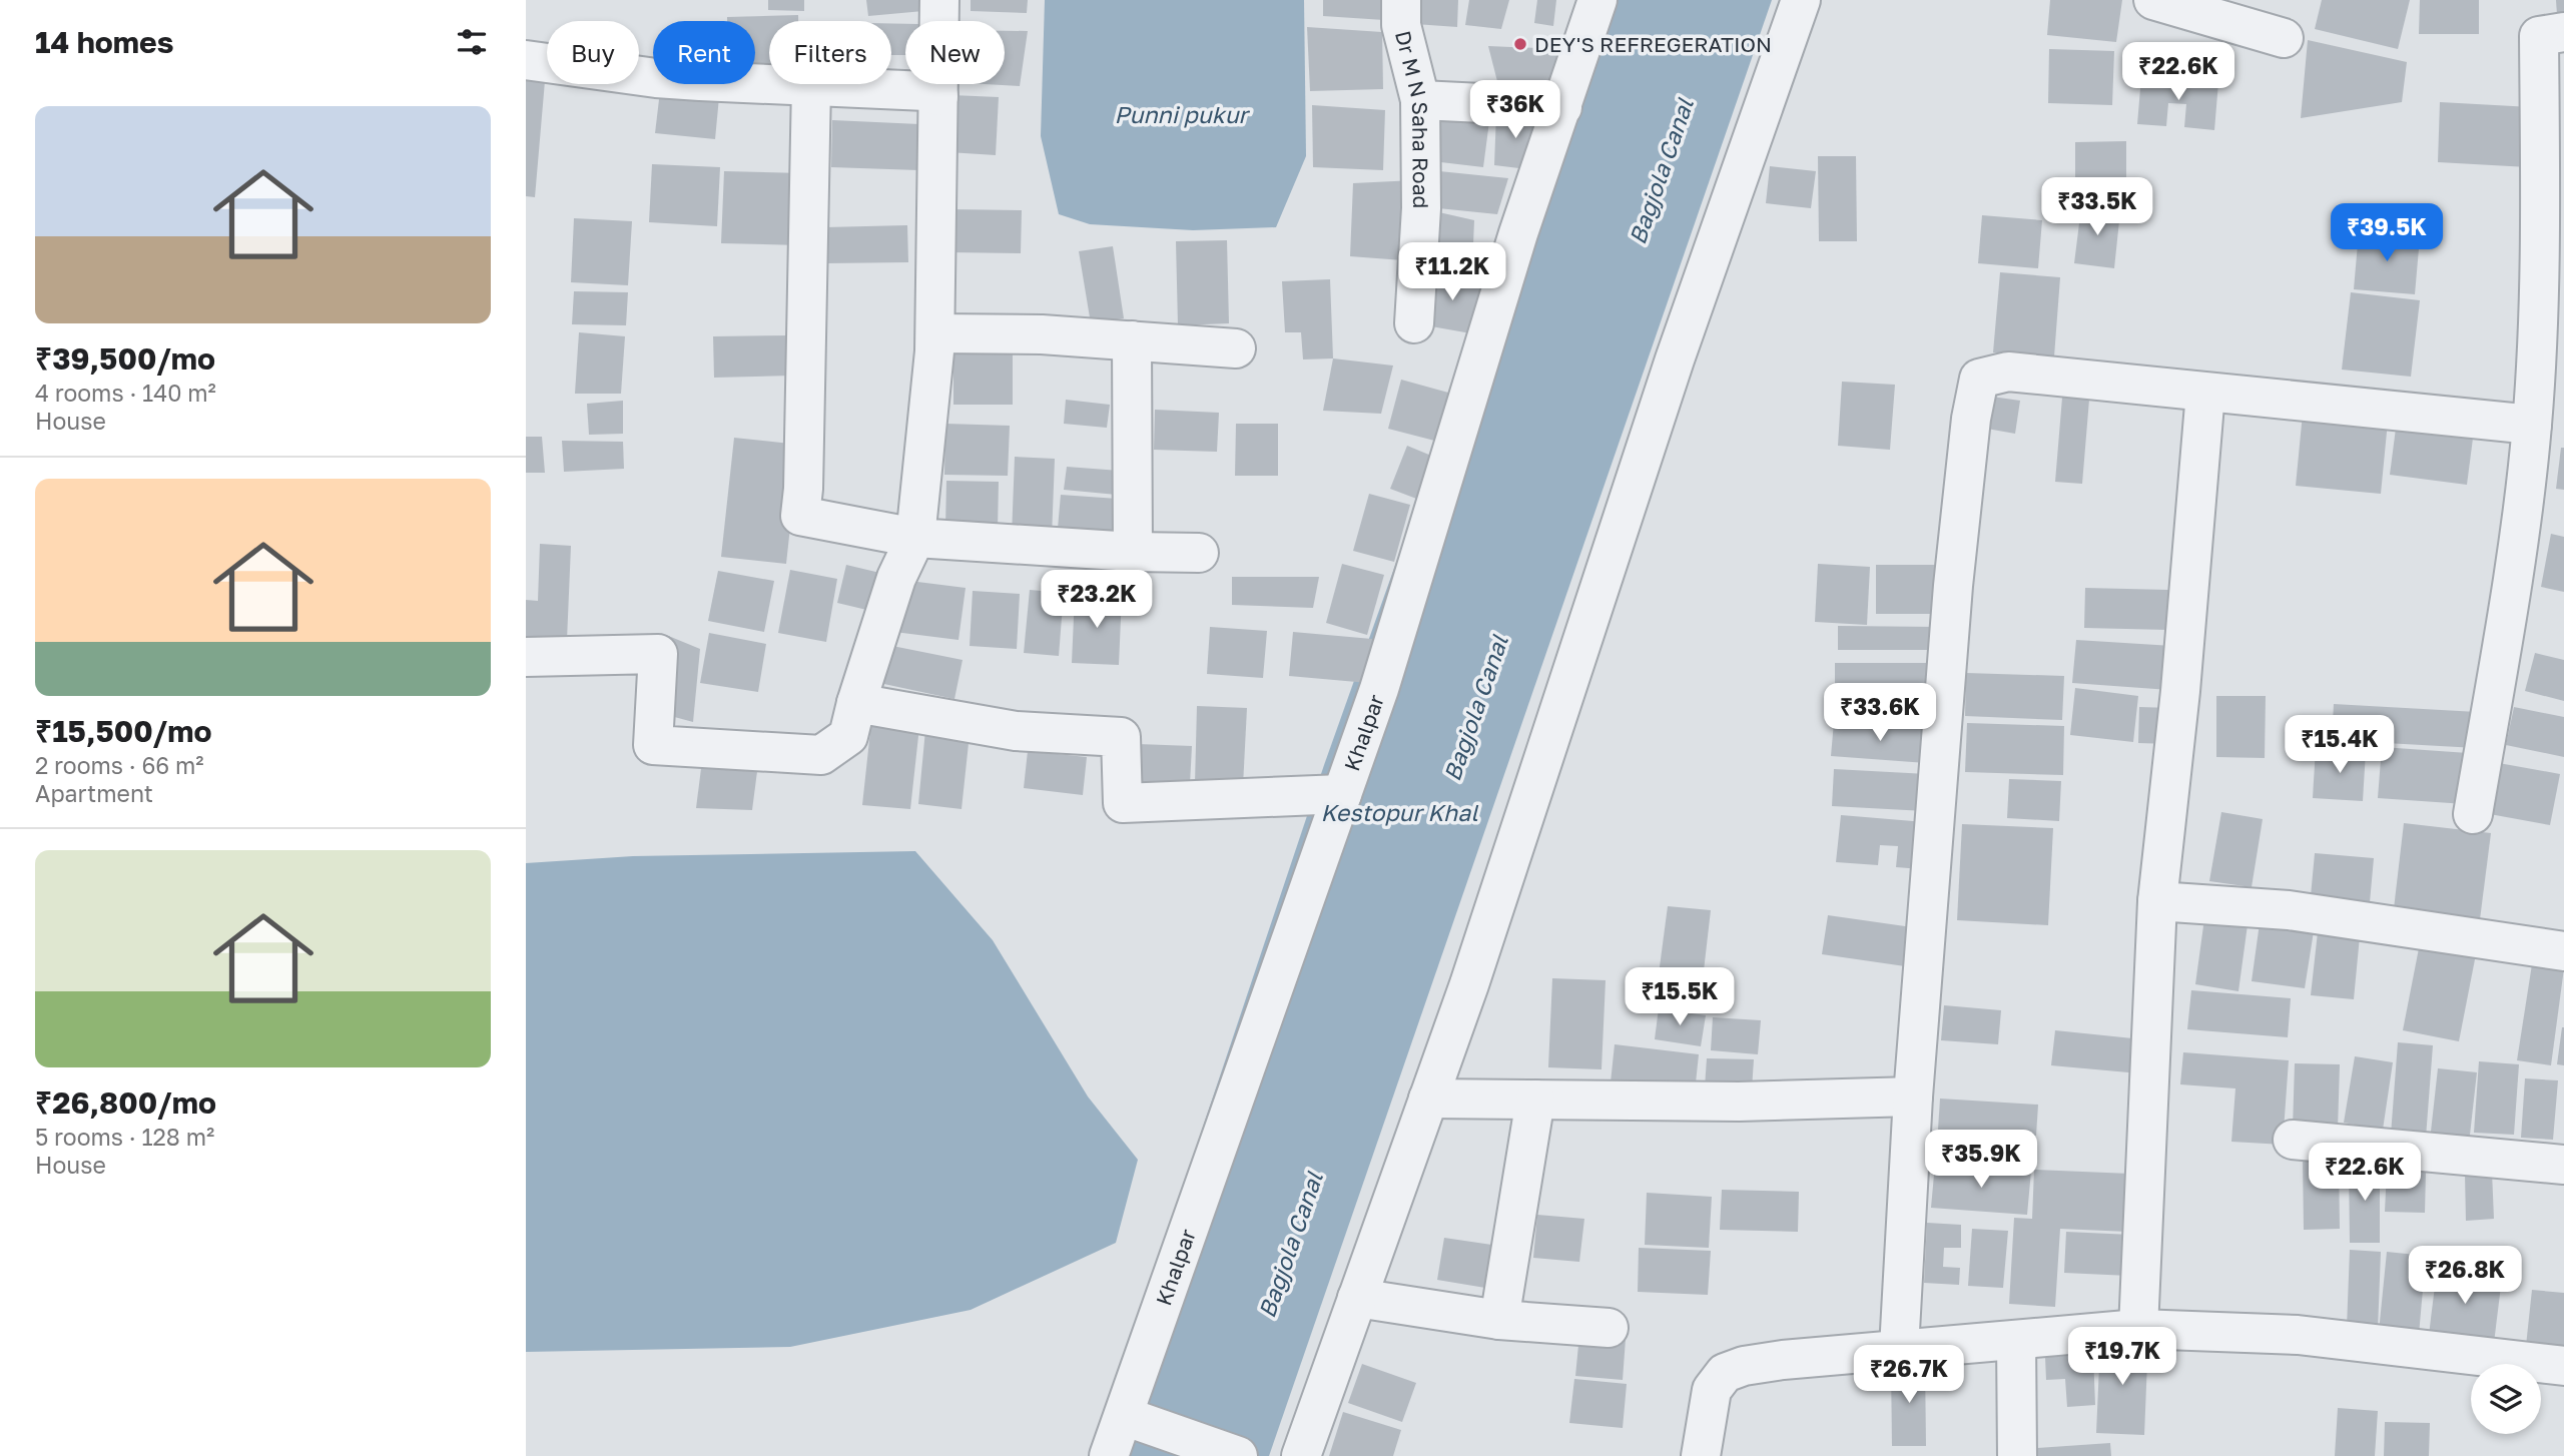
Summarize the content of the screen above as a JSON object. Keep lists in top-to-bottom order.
{
  "streets": {
    "street": ["Dr M N Saha Road", "Khalpar"]
  },
  "water": ["Punni pukur", "Bagjola Canal", "Kestopur Khal"],
  "places": ["DEY'S REFREGERATION"],
  "page": {
    "heading": "14 homes",
    "chip": [
      "Buy",
      "Rent",
      "Filters",
      "New"
    ],
    "price": [
      "₹22.6K",
      "₹36K",
      "₹33.5K",
      "₹39.5K",
      "₹11.2K",
      "₹23.2K",
      "₹33.6K",
      "₹15.4K",
      "₹15.5K",
      "₹35.9K",
      "₹22.6K",
      "₹26.8K",
      "₹19.7K",
      "₹26.7K"
    ],
    "list": [
      {
        "name": "₹39,500/mo",
        "note": "4 rooms · 140 m² · House"
      },
      {
        "name": "₹15,500/mo",
        "note": "2 rooms · 66 m² · Apartment"
      },
      {
        "name": "₹26,800/mo",
        "note": "5 rooms · 128 m² · House"
      }
    ]
  }
}
